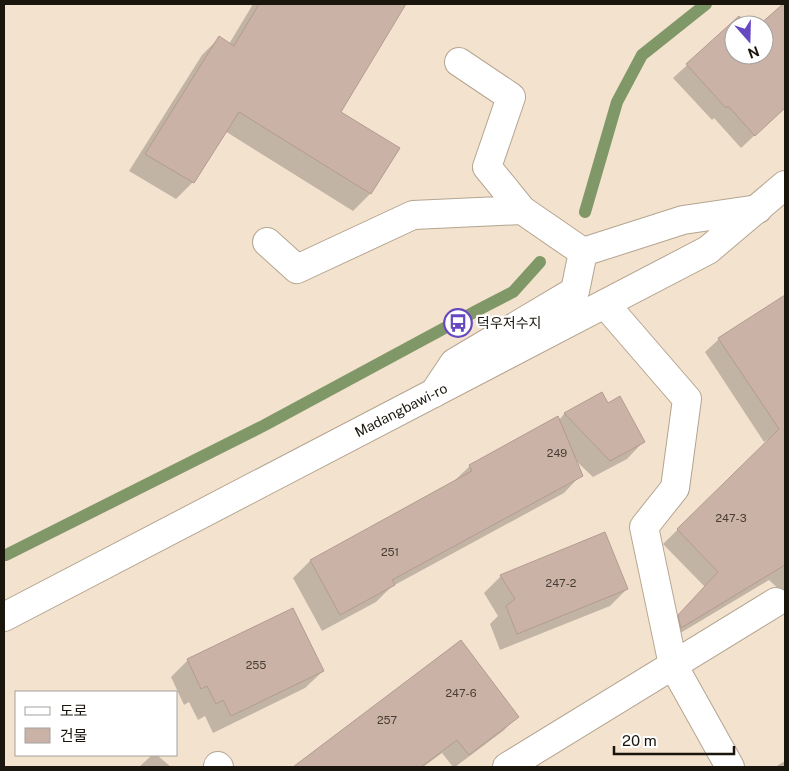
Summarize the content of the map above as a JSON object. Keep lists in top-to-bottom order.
{
  "streets": {
    "main road": ["Madangbawi-ro"]
  },
  "places": {
    "bus stop": ["덕우저수지"]
  },
  "house_numbers": [
    "249",
    "247-3",
    "251",
    "247-2",
    "255",
    "247-6",
    "257"
  ],
  "legend": ["도로", "건물"],
  "scale_bar": "20 m",
  "north": "bottom"
}
